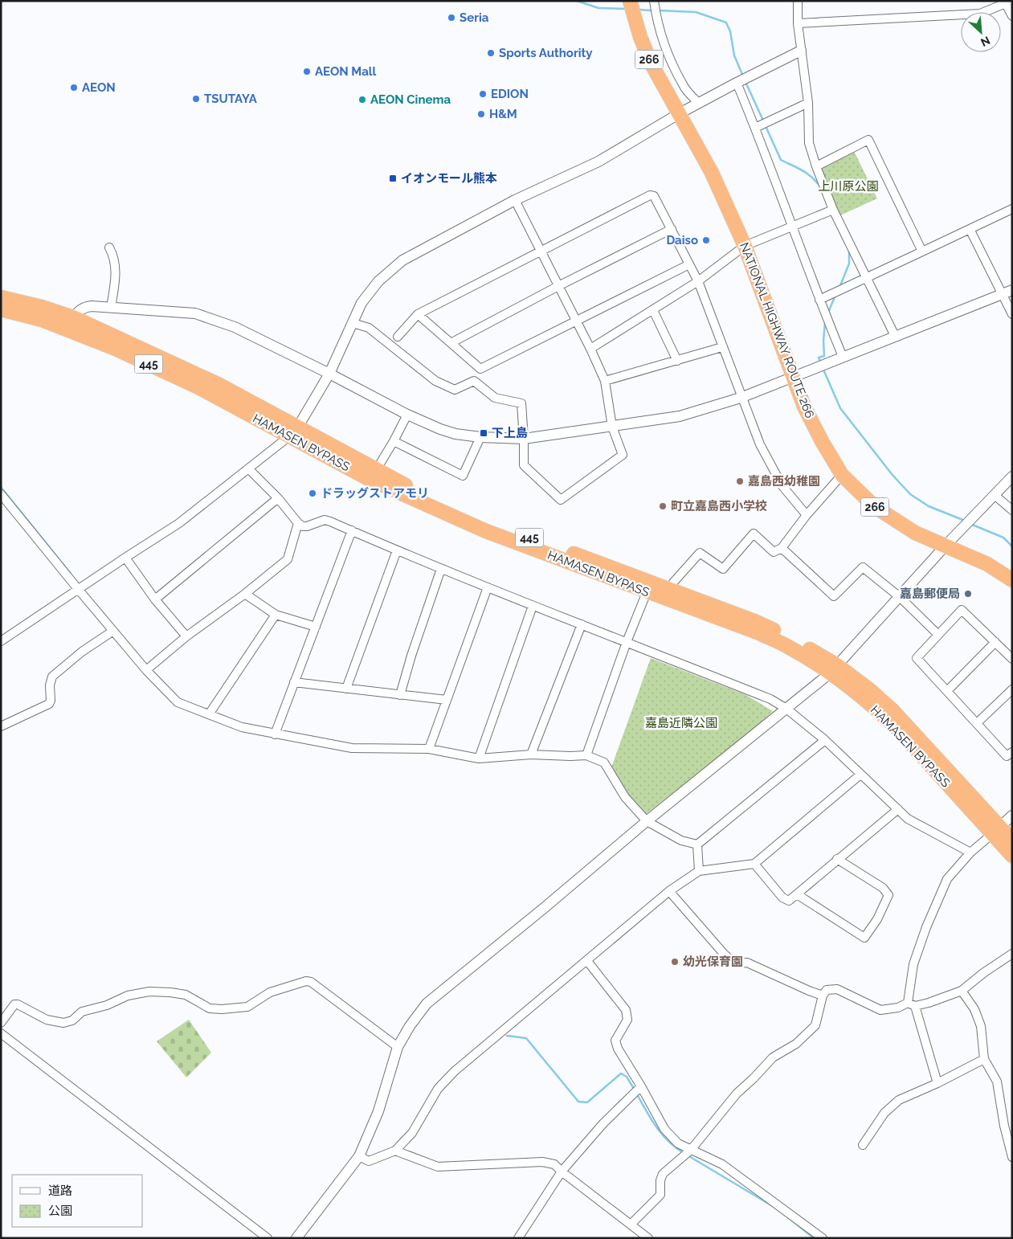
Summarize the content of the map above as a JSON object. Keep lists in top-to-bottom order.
{
  "streets": {
    "highway": [
      "266",
      "NATIONAL HIGHWAY ROUTE 266",
      "445",
      "HAMASEN BYPASS"
    ]
  },
  "parks": ["上川原公園", "嘉島近隣公園"],
  "places": {
    "other": [
      "Seria",
      "Sports Authority",
      "AEON Mall",
      "AEON",
      "EDION",
      "TSUTAYA",
      "AEON Cinema",
      "H&M",
      "Daiso",
      "嘉島西幼稚園",
      "ドラッグストアモリ",
      "町立嘉島西小学校",
      "嘉島郵便局",
      "幼光保育園"
    ],
    "transit": ["イオンモール熊本", "下上島"]
  },
  "legend": ["道路", "公園"],
  "north": "bottom right"
}
